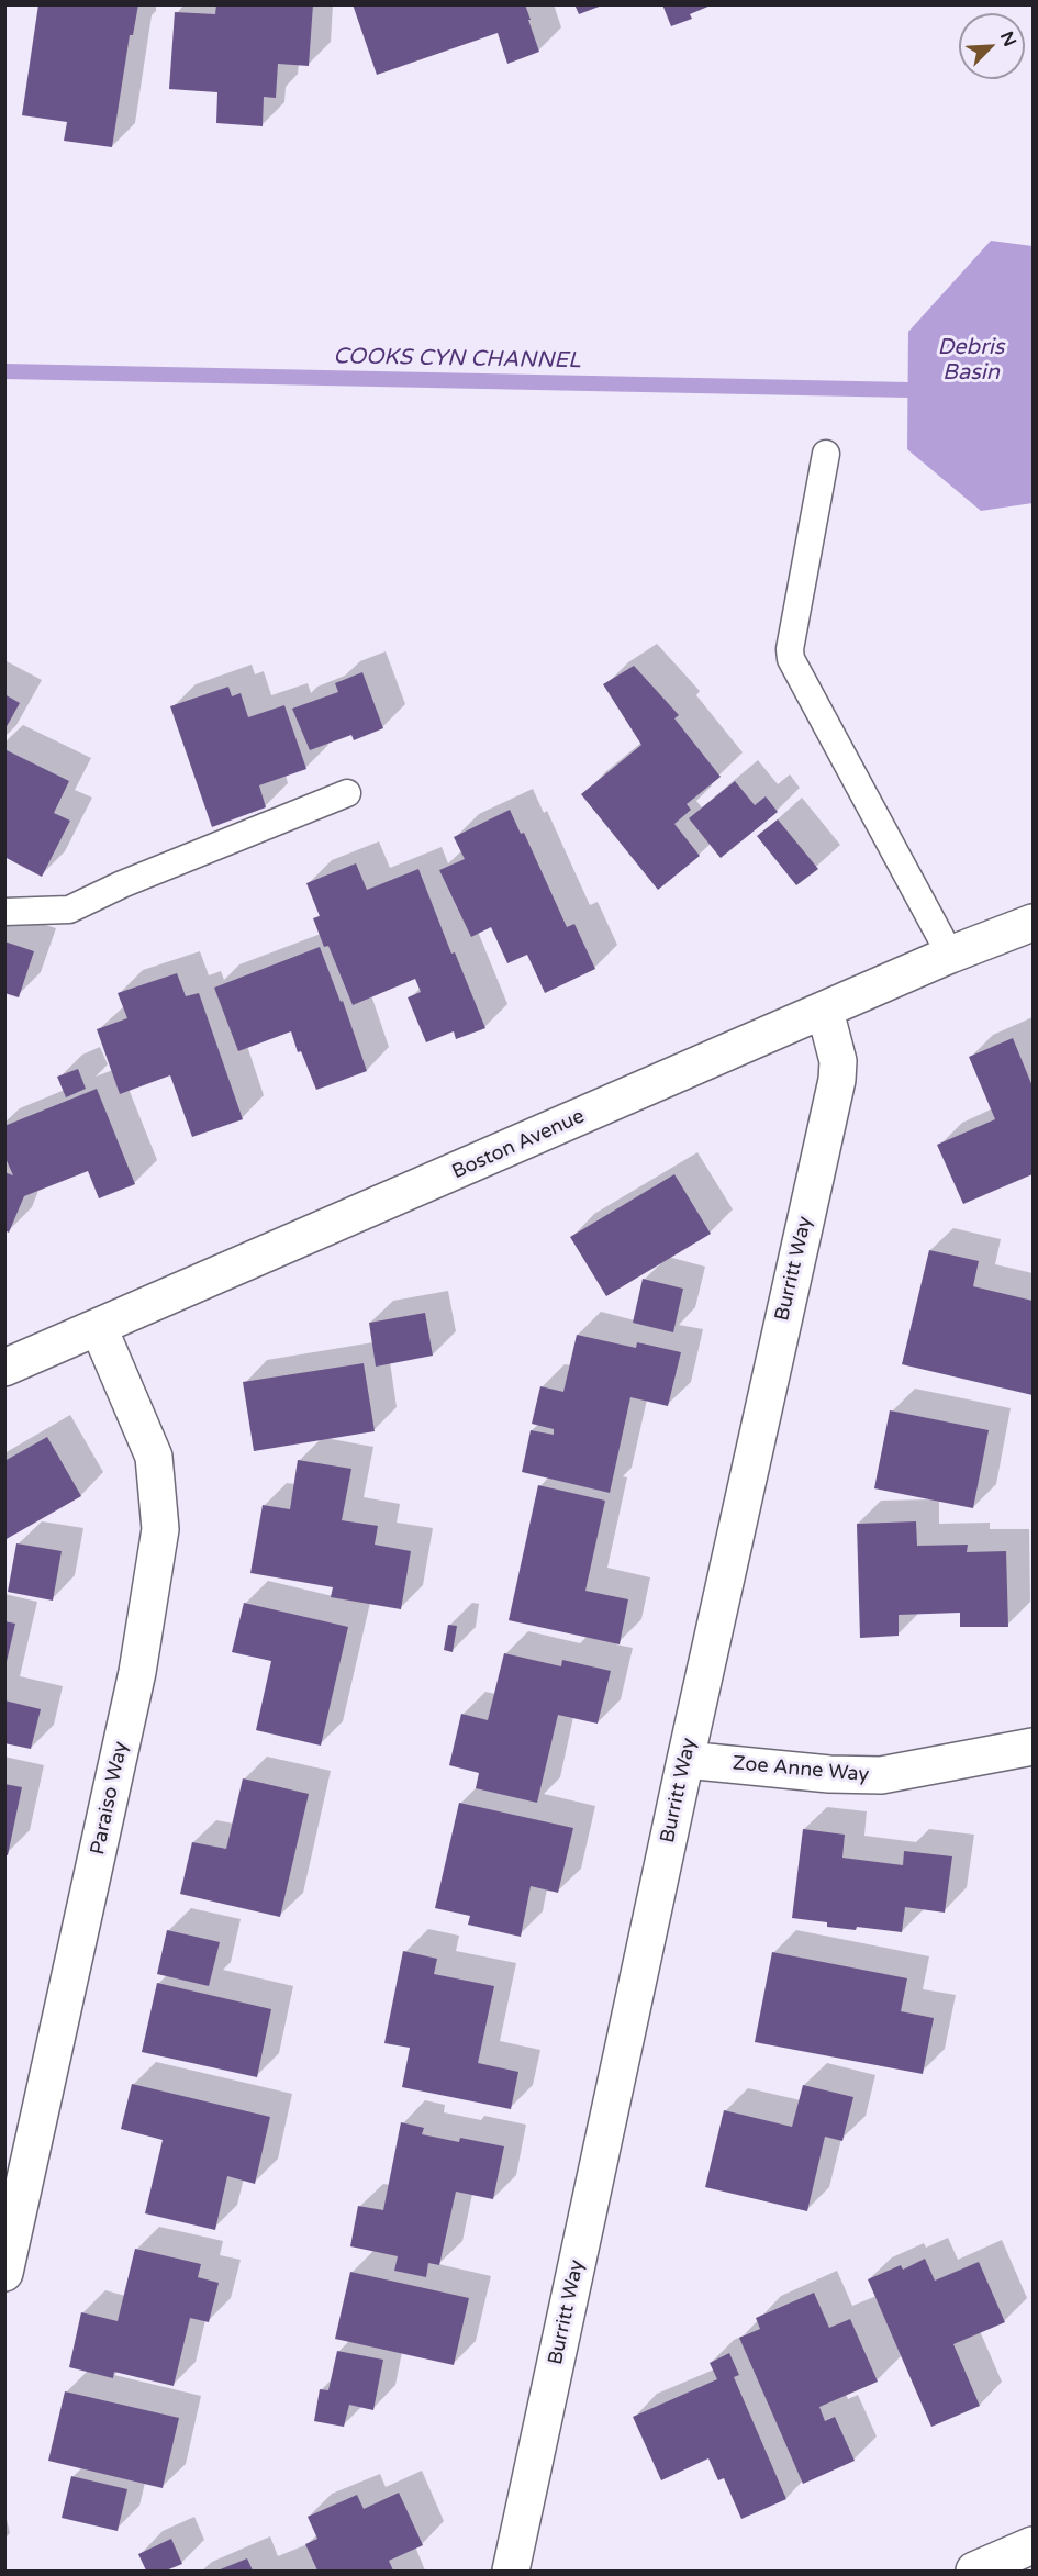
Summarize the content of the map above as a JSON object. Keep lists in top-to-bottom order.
{
  "streets": {
    "street": [
      "Boston Avenue",
      "Burritt Way",
      "Zoe Anne Way",
      "Paraiso Way"
    ]
  },
  "crossings": [
    ["Boston Avenue", "Burritt Way"],
    ["Boston Avenue", "Paraiso Way"],
    ["Burritt Way", "Zoe Anne Way"]
  ],
  "water": ["Debris Basin", "COOKS CYN CHANNEL"],
  "north": "top right"
}
